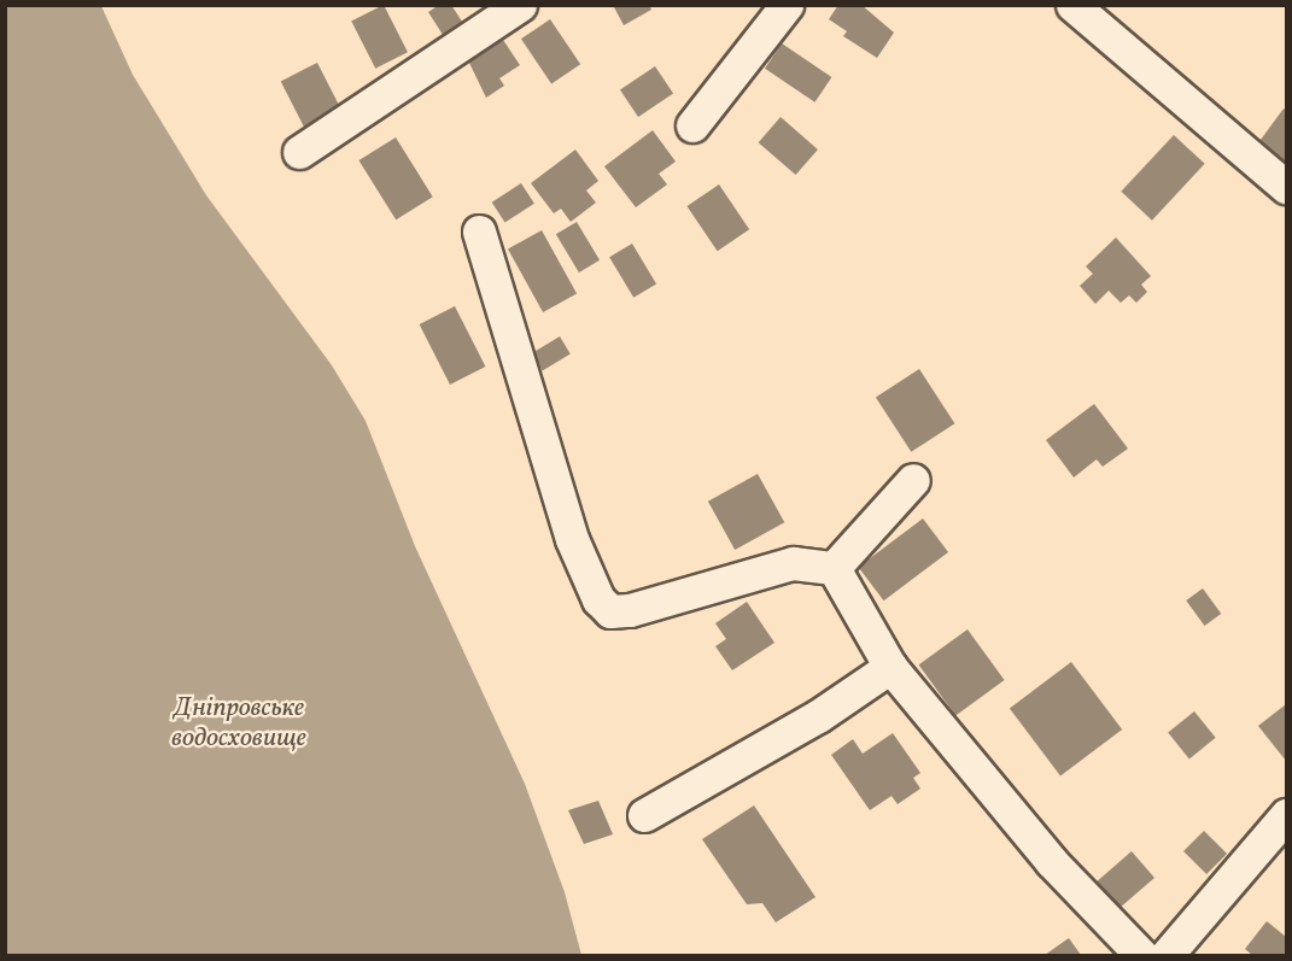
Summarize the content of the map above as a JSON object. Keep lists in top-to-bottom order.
{
  "water": ["Дніпровське водосховище"]
}
